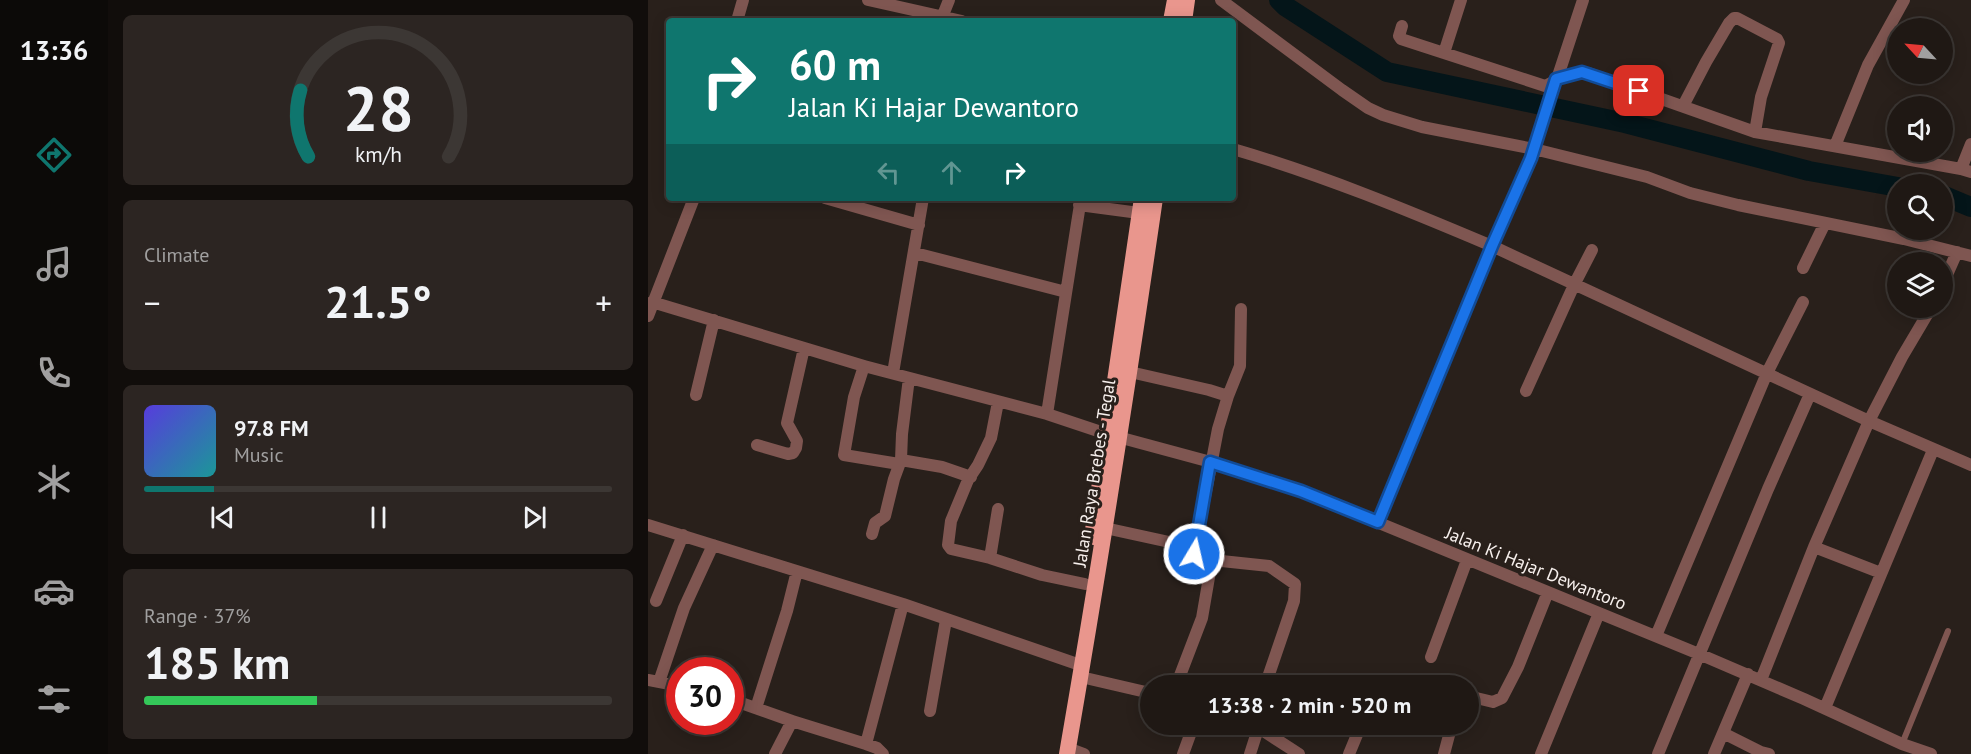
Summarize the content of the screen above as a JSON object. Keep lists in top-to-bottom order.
{
  "streets": {
    "highway": ["Jalan Raya Brebes - Tegal"],
    "street": ["Jalan Ki Hajar Dewantoro"]
  },
  "crossings": [
    ["Jalan Raya Brebes - Tegal", "Jalan Ki Hajar Dewantoro"]
  ],
  "north": "top left",
  "page": {
    "tabs": "13:36",
    "turn": ["60 m", "Jalan Ki Hajar Dewantoro"],
    "tile": [
      "Climate",
      ["Range · 37%", "185 km"]
    ],
    "heat": ["−", "21.5°", "+"],
    "song": ["97.8 FM", "Music"],
    "limit": "30",
    "trip": "13:38 · 2 min · 520 m",
    "gauge": ["28", "km/h"]
  }
}
